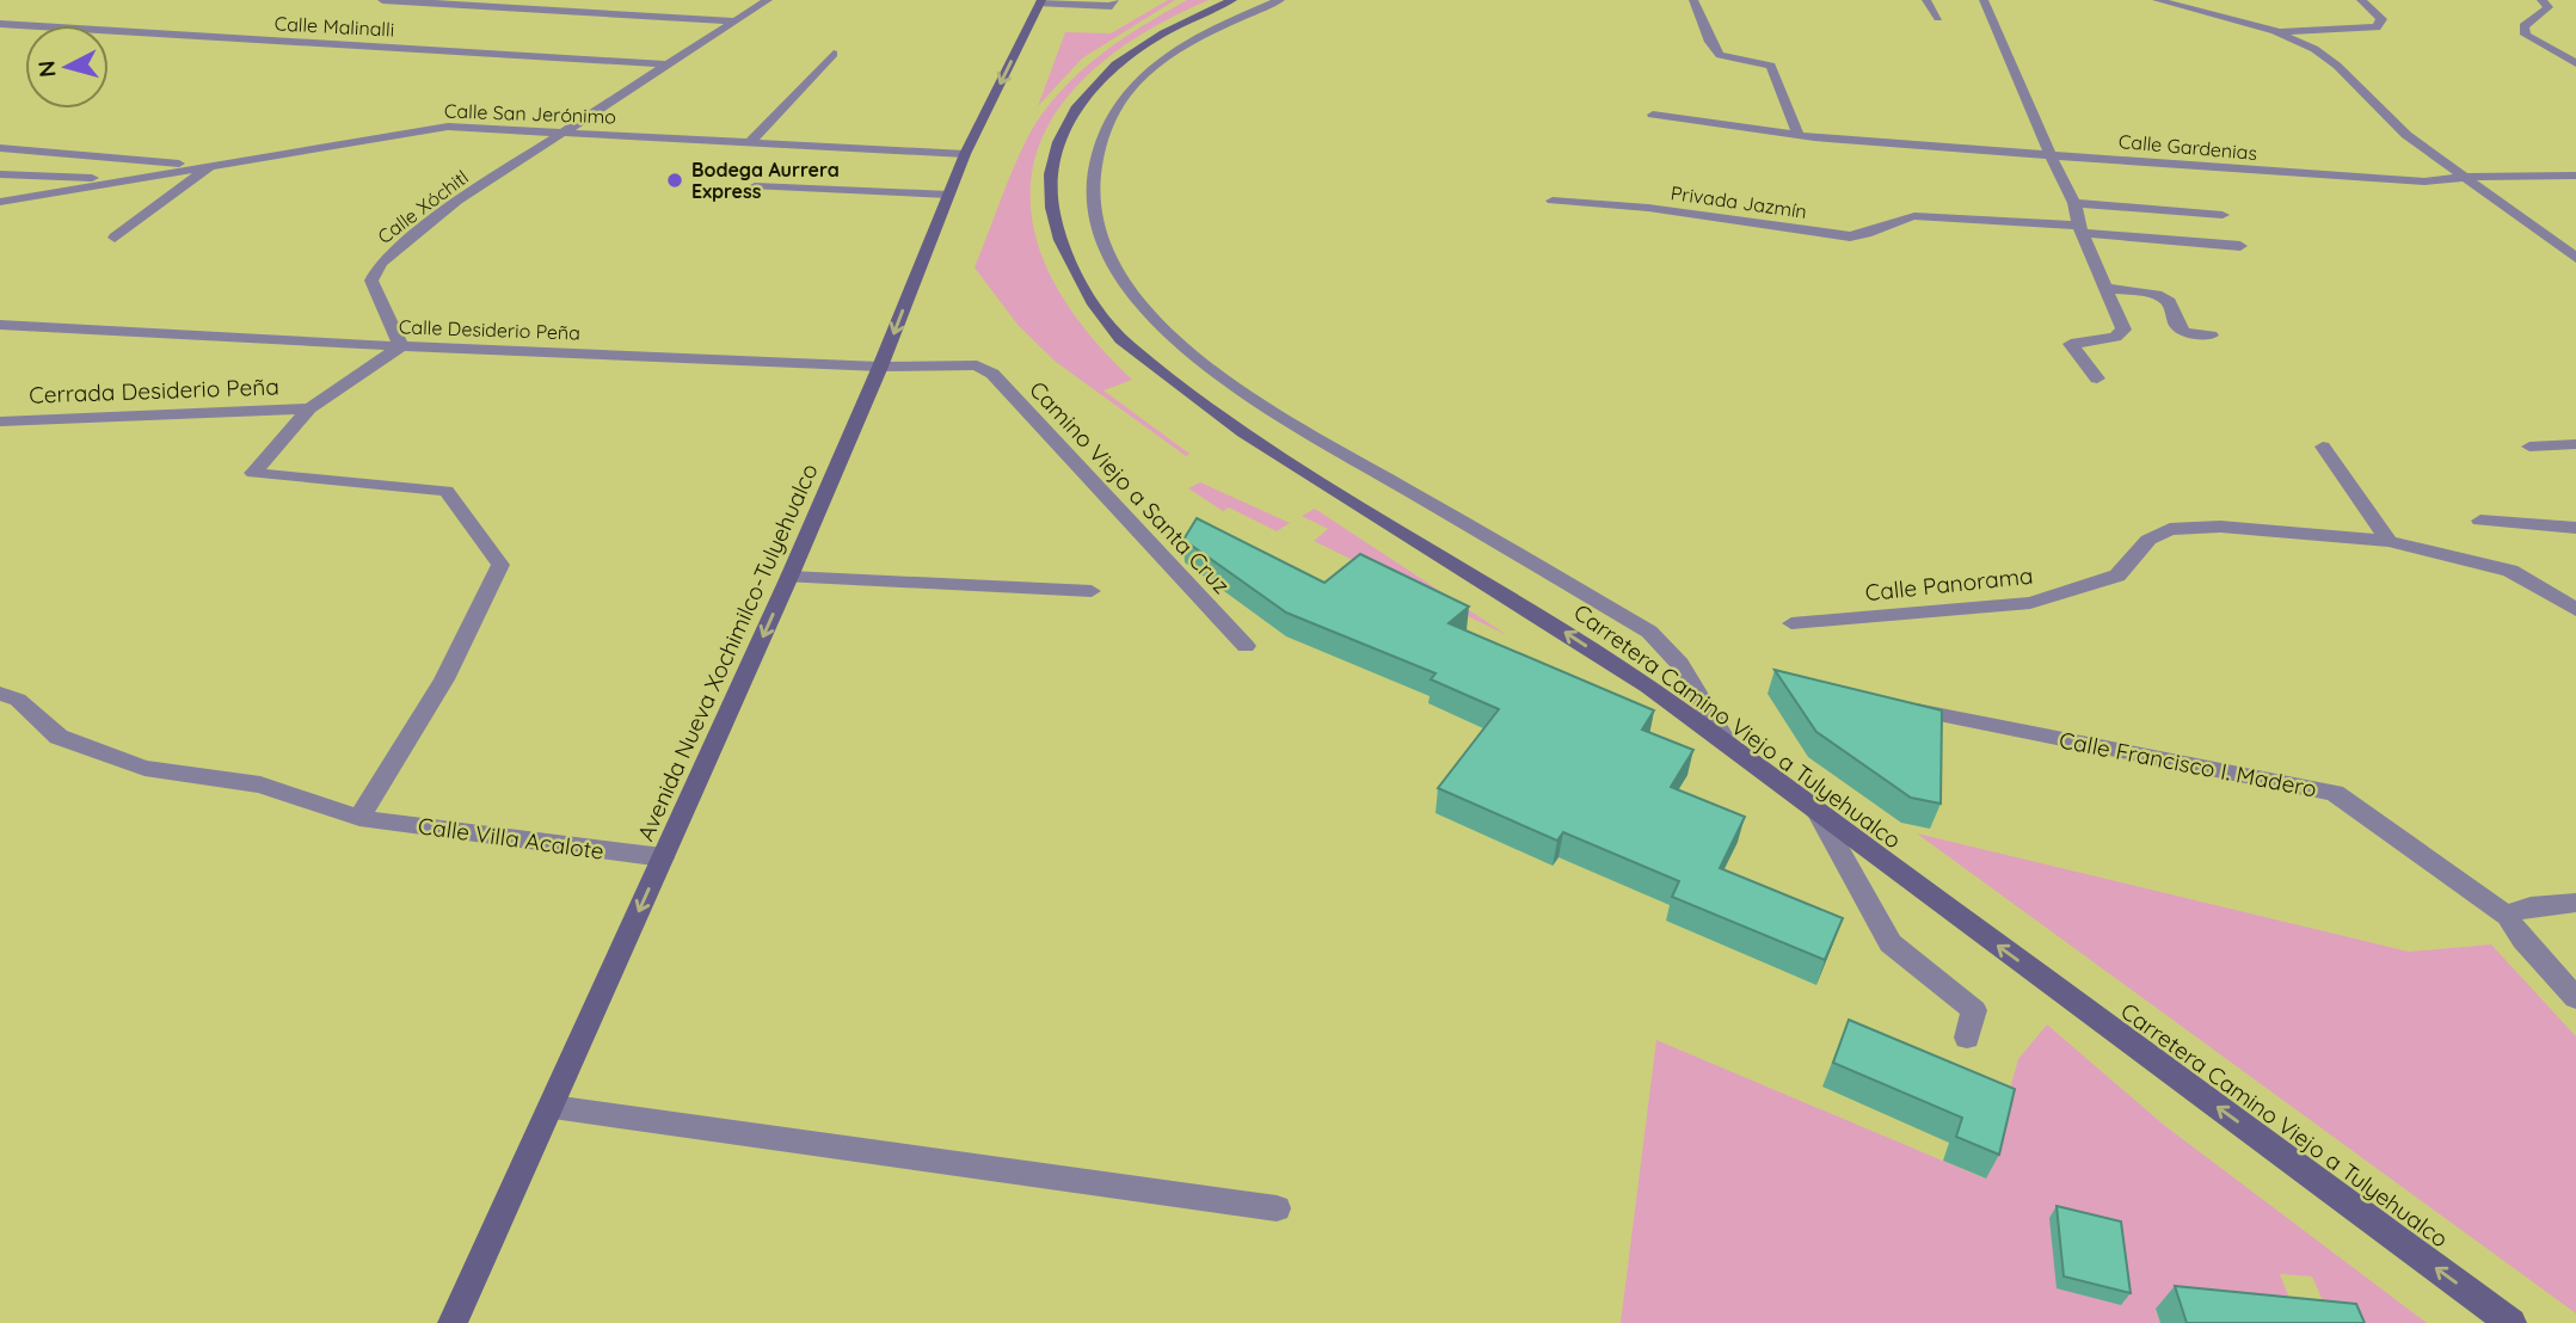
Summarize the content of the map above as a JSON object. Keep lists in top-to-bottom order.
{
  "streets": {
    "main road": ["Avenida Nueva Xochimilco-Tulyehualco", "Carretera Camino Viejo a Tulyehualco"],
    "street": [
      "Calle Malinalli",
      "Calle San Jerónimo",
      "Calle Gardenias",
      "Privada Jazmín",
      "Calle Xóchitl",
      "Calle Desiderio Peña",
      "Cerrada Desiderio Peña",
      "Camino Viejo a Santa Cruz",
      "Calle Panorama",
      "Calle Francisco I. Madero",
      "Calle Villa Acalote"
    ]
  },
  "crossings": [
    ["Calle San Jerónimo", "Calle Xóchitl"],
    ["Calle San Jerónimo", "Avenida Nueva Xochimilco-Tulyehualco"],
    ["Calle Xóchitl", "Calle Desiderio Peña"],
    ["Calle Xóchitl", "Cerrada Desiderio Peña"],
    ["Calle Desiderio Peña", "Cerrada Desiderio Peña"],
    ["Calle Desiderio Peña", "Camino Viejo a Santa Cruz"],
    ["Calle Desiderio Peña", "Avenida Nueva Xochimilco-Tulyehualco"],
    ["Cerrada Desiderio Peña", "Calle Villa Acalote"],
    ["Avenida Nueva Xochimilco-Tulyehualco", "Calle Villa Acalote"]
  ],
  "one_way": ["Avenida Nueva Xochimilco-Tulyehualco", "Carretera Camino Viejo a Tulyehualco"],
  "places": ["Bodega Aurrera Express"],
  "north": "left"
}
